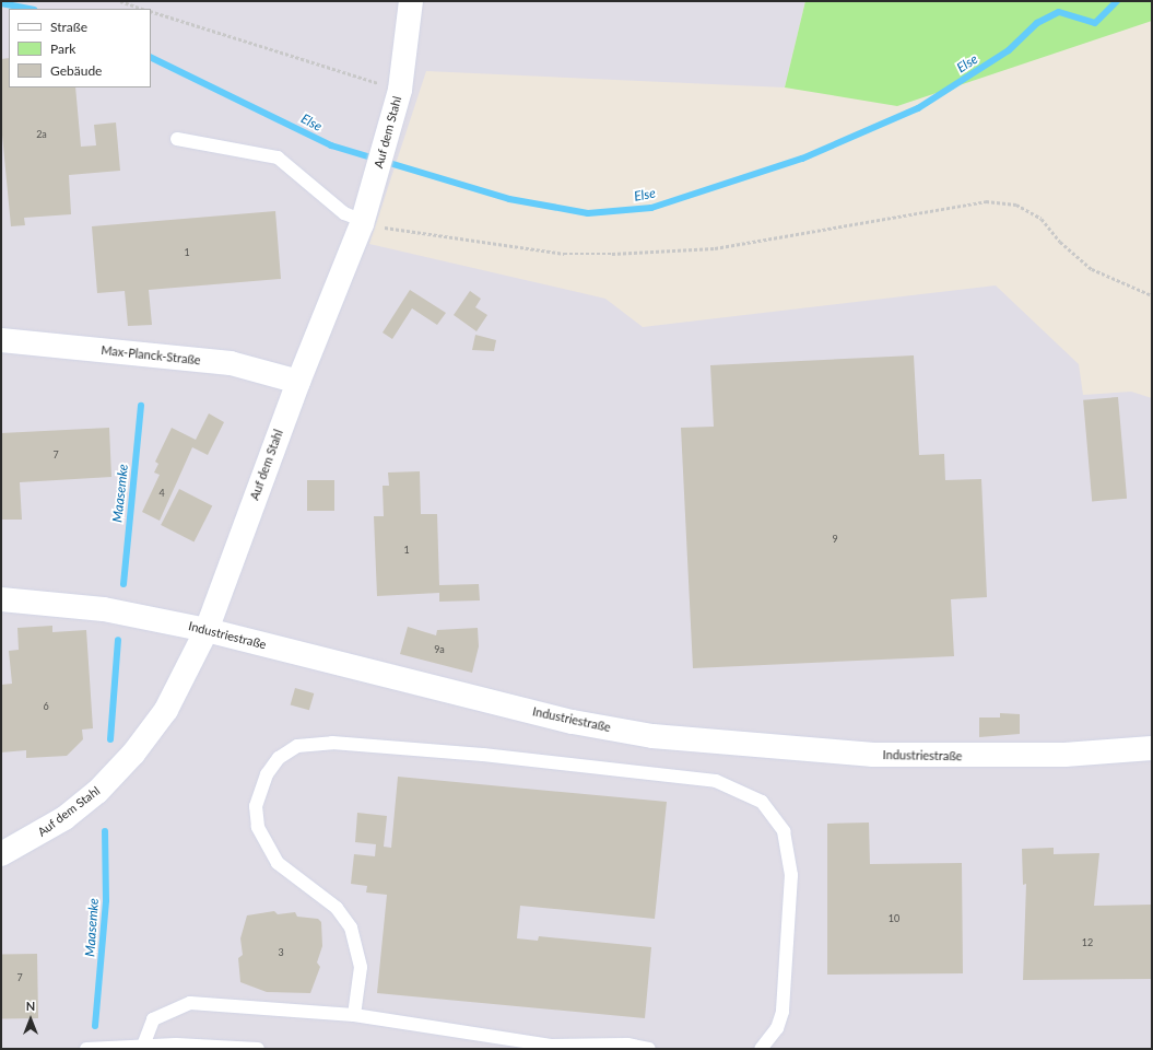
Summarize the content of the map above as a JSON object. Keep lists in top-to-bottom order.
{
  "streets": {
    "street": ["Auf dem Stahl", "Max-Planck-Straße", "Industriestraße"]
  },
  "crossings": [
    ["Auf dem Stahl", "Max-Planck-Straße"],
    ["Auf dem Stahl", "Industriestraße"]
  ],
  "water": ["Else", "Maasemke"],
  "house_numbers": [
    "2a",
    "1",
    "7",
    "4",
    "9",
    "1",
    "9a",
    "6",
    "10",
    "12",
    "3",
    "7"
  ],
  "legend": ["Straße", "Park", "Gebäude"],
  "north": "top"
}
